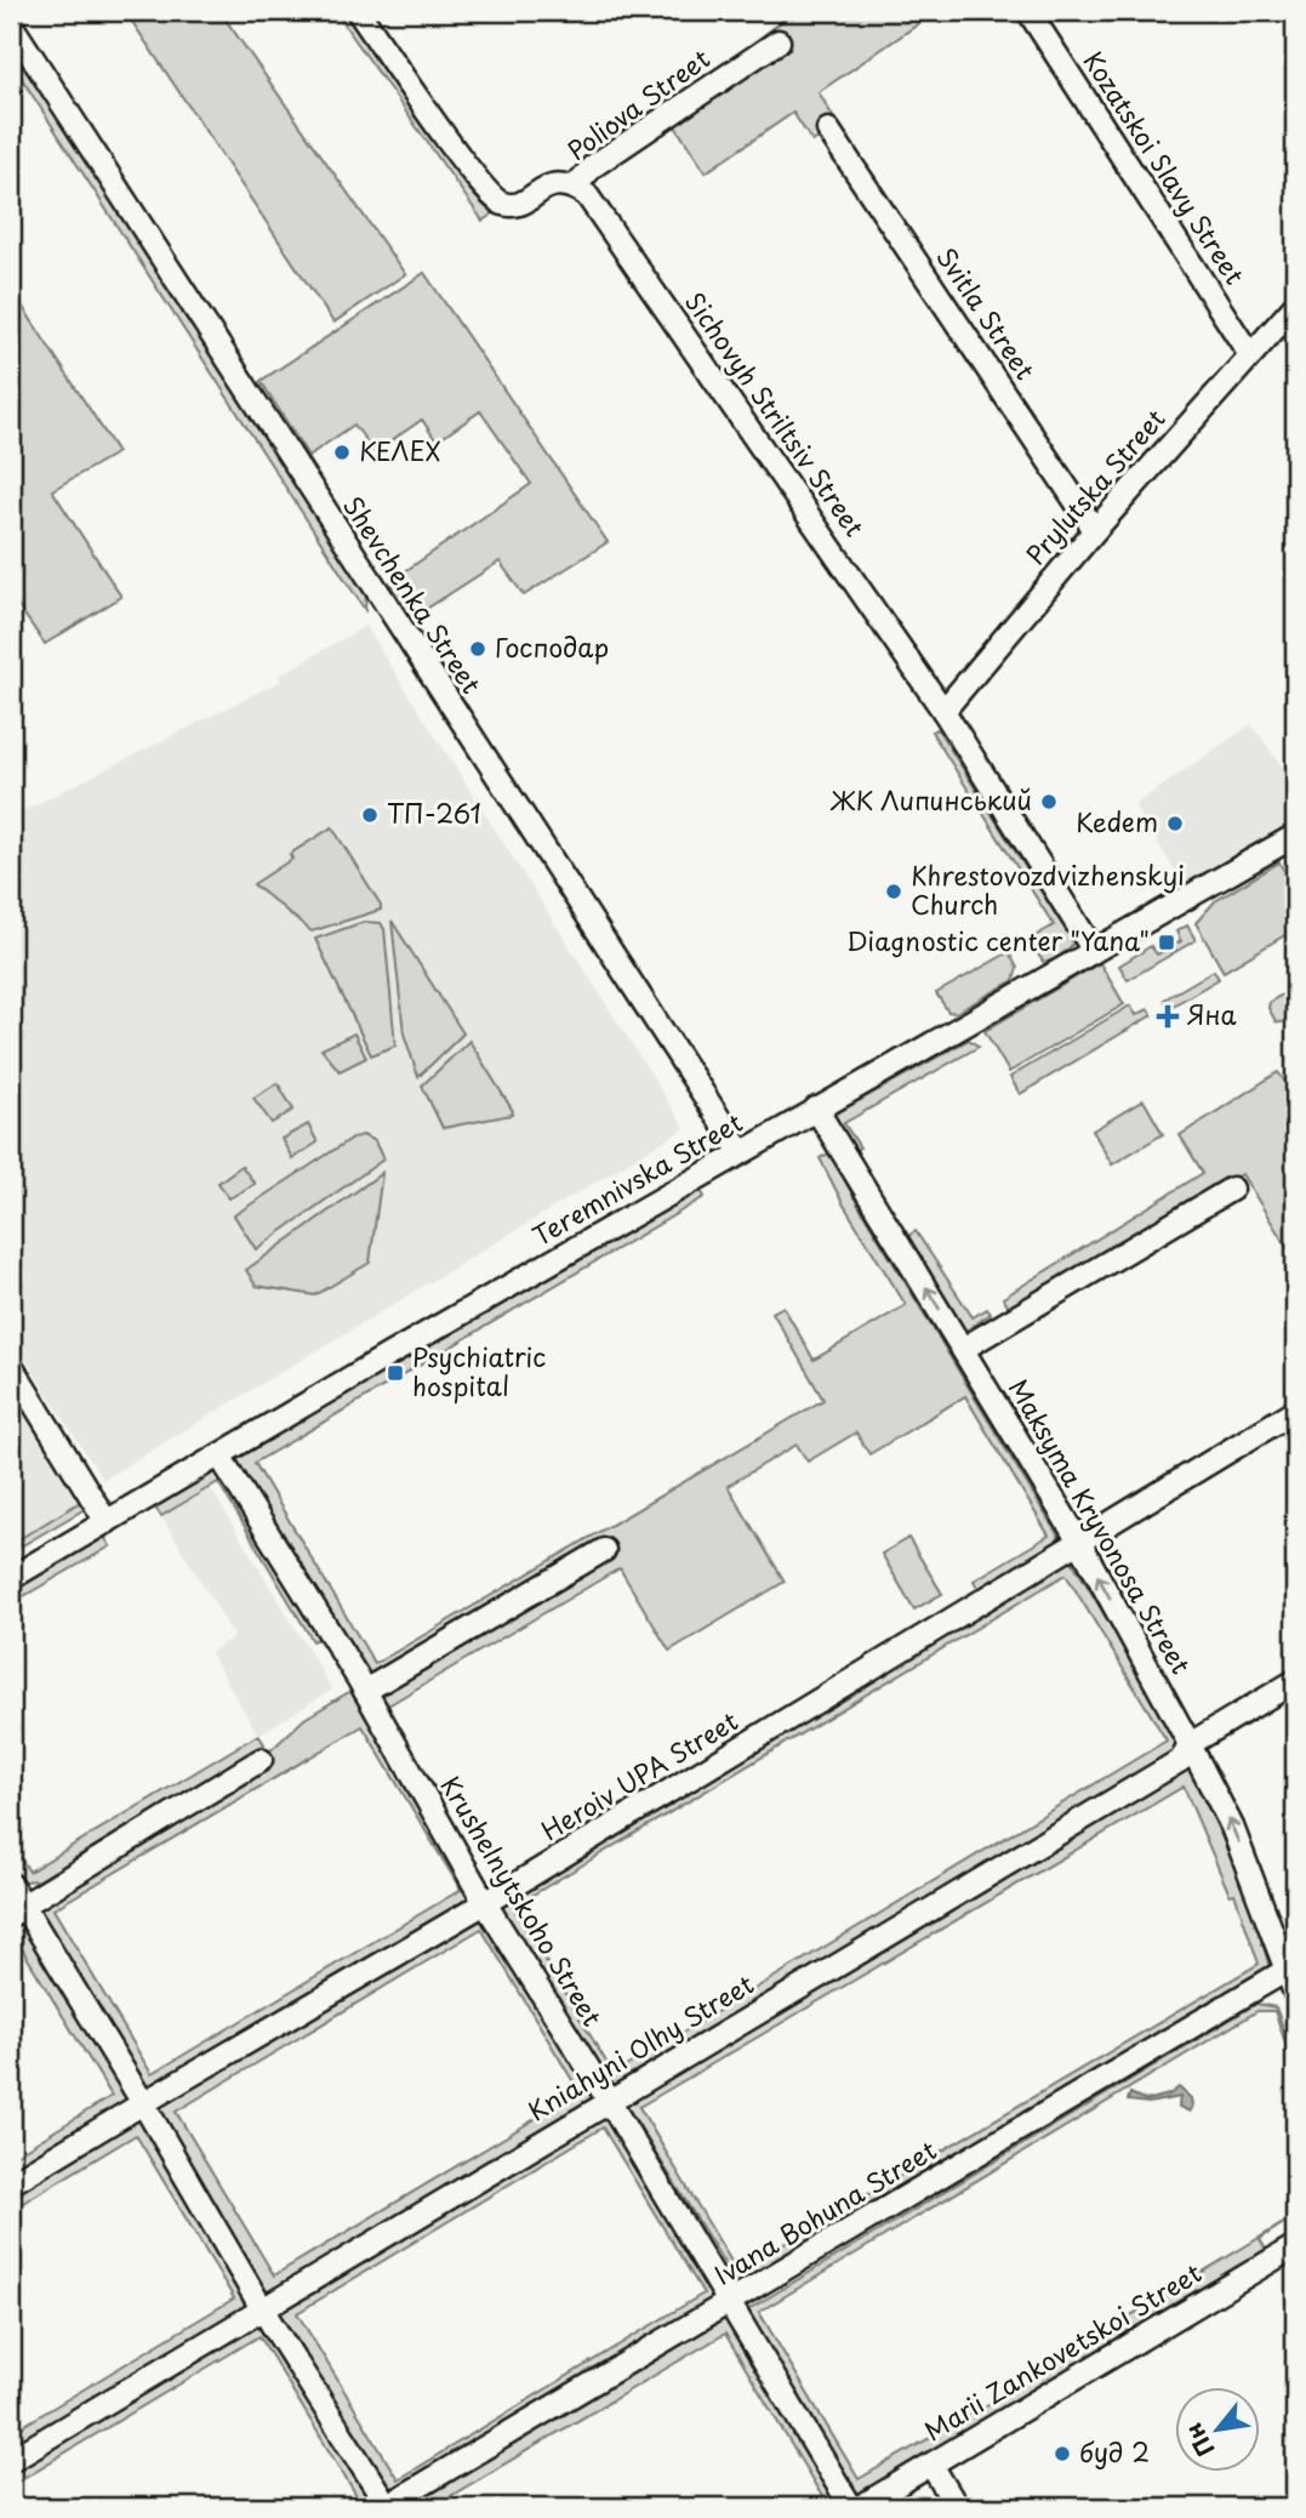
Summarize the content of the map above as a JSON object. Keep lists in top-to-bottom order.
{
  "streets": {
    "street": [
      "Poliova Street",
      "Kozatskoi Slavy Street",
      "Svitla Street",
      "Sichovyh Striltsiv Street",
      "Prylutska Street",
      "Shevchenka Street",
      "Teremnivska Street",
      "Maksyma Kryvonosa Street",
      "Heroiv UPA Street",
      "Krushelnytskoho Street",
      "Kniahyni Olhy Street",
      "Ivana Bohuna Street",
      "Marii Zankovetskoi Street"
    ]
  },
  "crossings": [
    ["Poliova Street", "Sichovyh Striltsiv Street"],
    ["Kozatskoi Slavy Street", "Prylutska Street"],
    ["Svitla Street", "Prylutska Street"],
    ["Sichovyh Striltsiv Street", "Prylutska Street"],
    ["Sichovyh Striltsiv Street", "Teremnivska Street"],
    ["Shevchenka Street", "Teremnivska Street"],
    ["Teremnivska Street", "Maksyma Kryvonosa Street"],
    ["Teremnivska Street", "Krushelnytskoho Street"],
    ["Maksyma Kryvonosa Street", "Heroiv UPA Street"],
    ["Maksyma Kryvonosa Street", "Kniahyni Olhy Street"],
    ["Maksyma Kryvonosa Street", "Ivana Bohuna Street"],
    ["Heroiv UPA Street", "Krushelnytskoho Street"],
    ["Krushelnytskoho Street", "Kniahyni Olhy Street"],
    ["Krushelnytskoho Street", "Ivana Bohuna Street"]
  ],
  "one_way": ["Maksyma Kryvonosa Street"],
  "places": {
    "other": [
      "КЕЛЕХ",
      "Господар",
      "ЖК Липинський",
      "ТП-261",
      "Kedem",
      "Khrestovozdvizhenskyi Church",
      "буд 2"
    ],
    "transit": ["Diagnostic center \"Yana\"", "Psychiatric hospital"],
    "health": ["Яна"]
  },
  "north": "bottom left"
}
